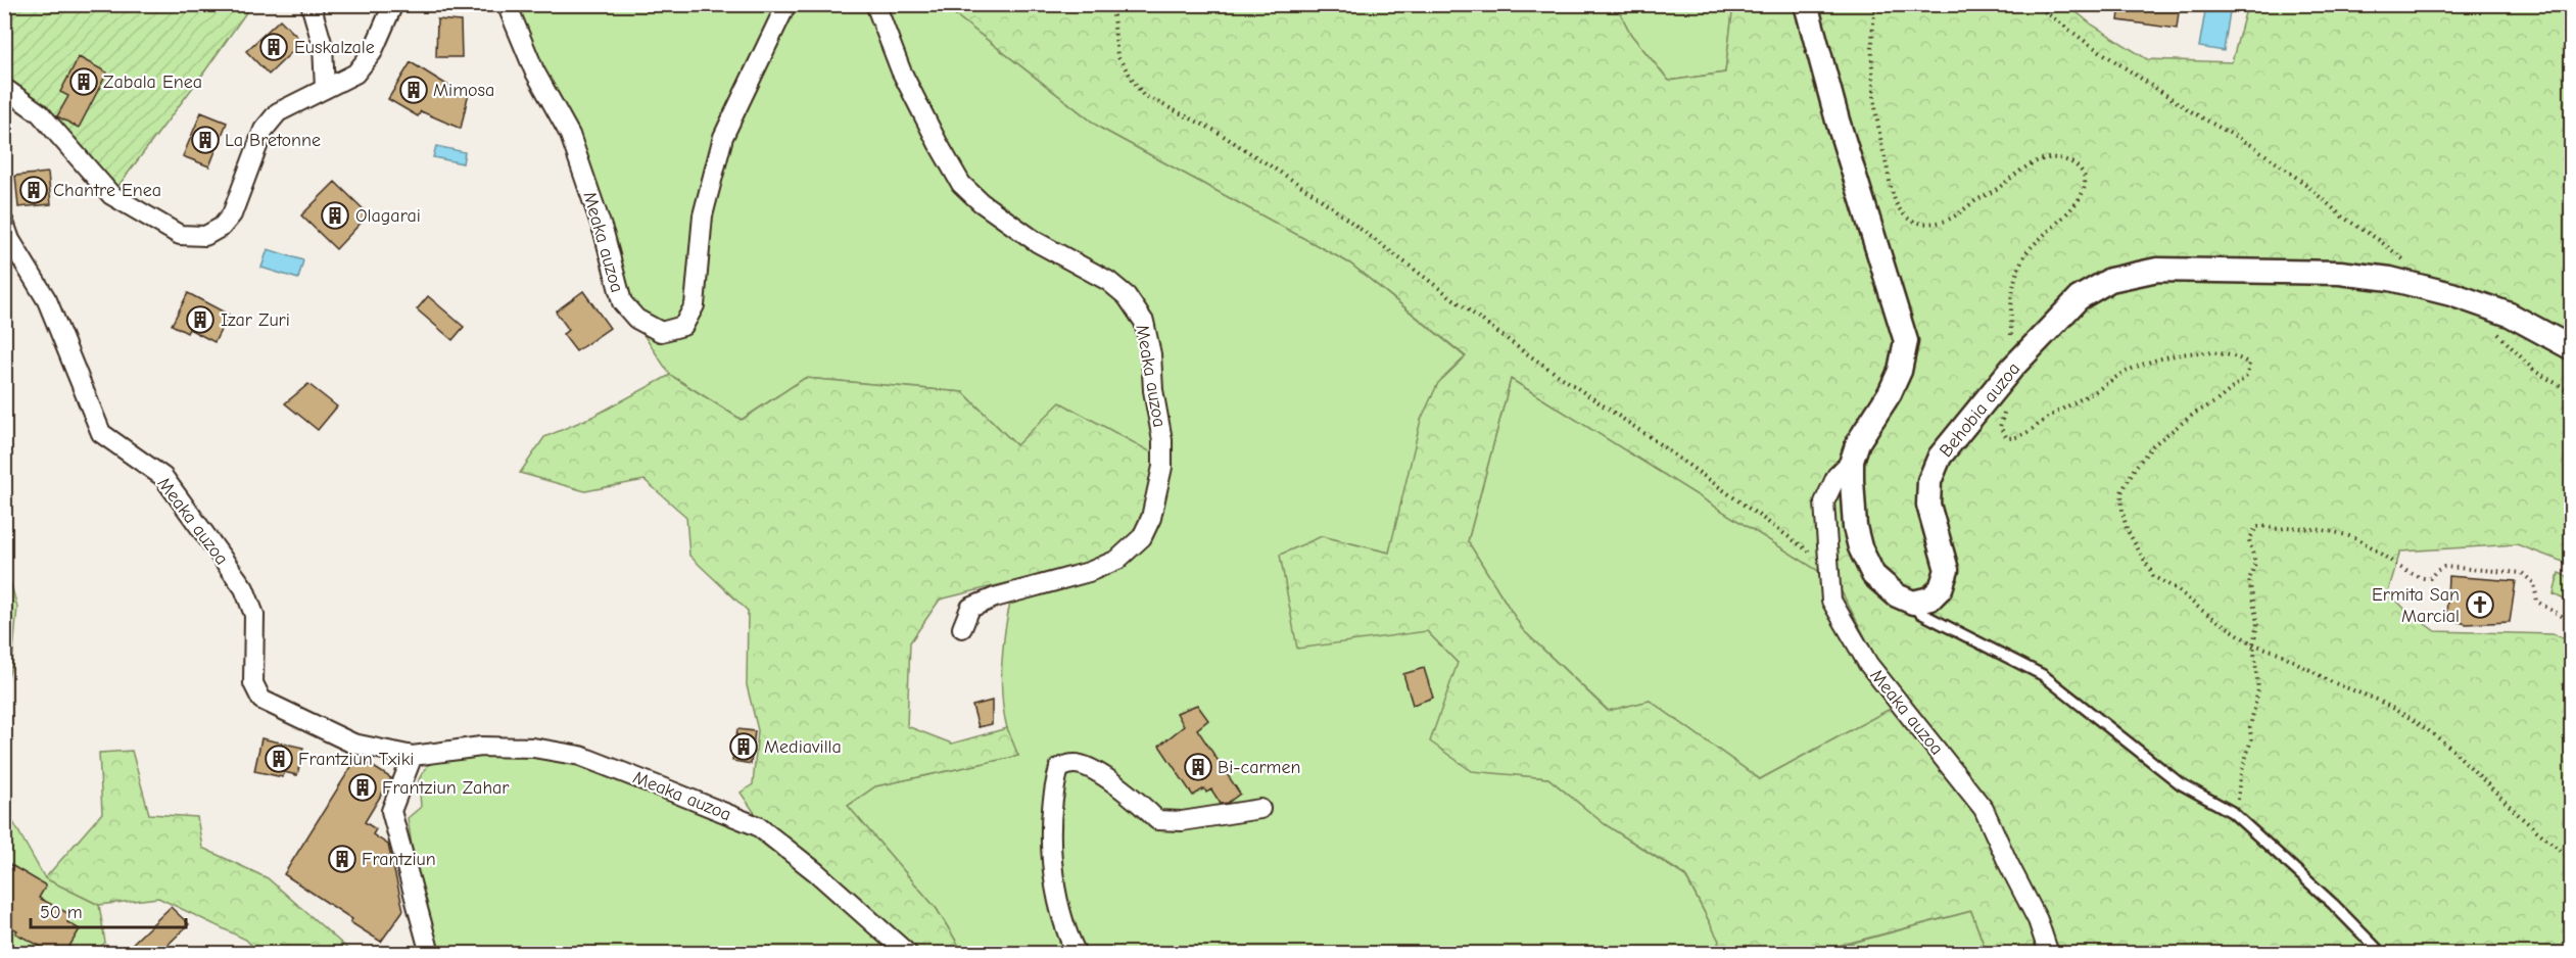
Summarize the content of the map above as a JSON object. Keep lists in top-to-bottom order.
{
  "streets": {
    "street": ["Meaka auzoa", "Behobia auzoa"]
  },
  "places": {
    "building": [
      "Euskalzale",
      "Zabala Enea",
      "Mimosa",
      "La Bretonne",
      "Chantre Enea",
      "Olagarai",
      "Izar Zuri",
      "Mediavilla",
      "Frantziun Txiki",
      "Bi-carmen",
      "Frantziun Zahar",
      "Frantziun"
    ],
    "church": ["Ermita San Marcial"]
  },
  "scale_bar": "50 m"
}
